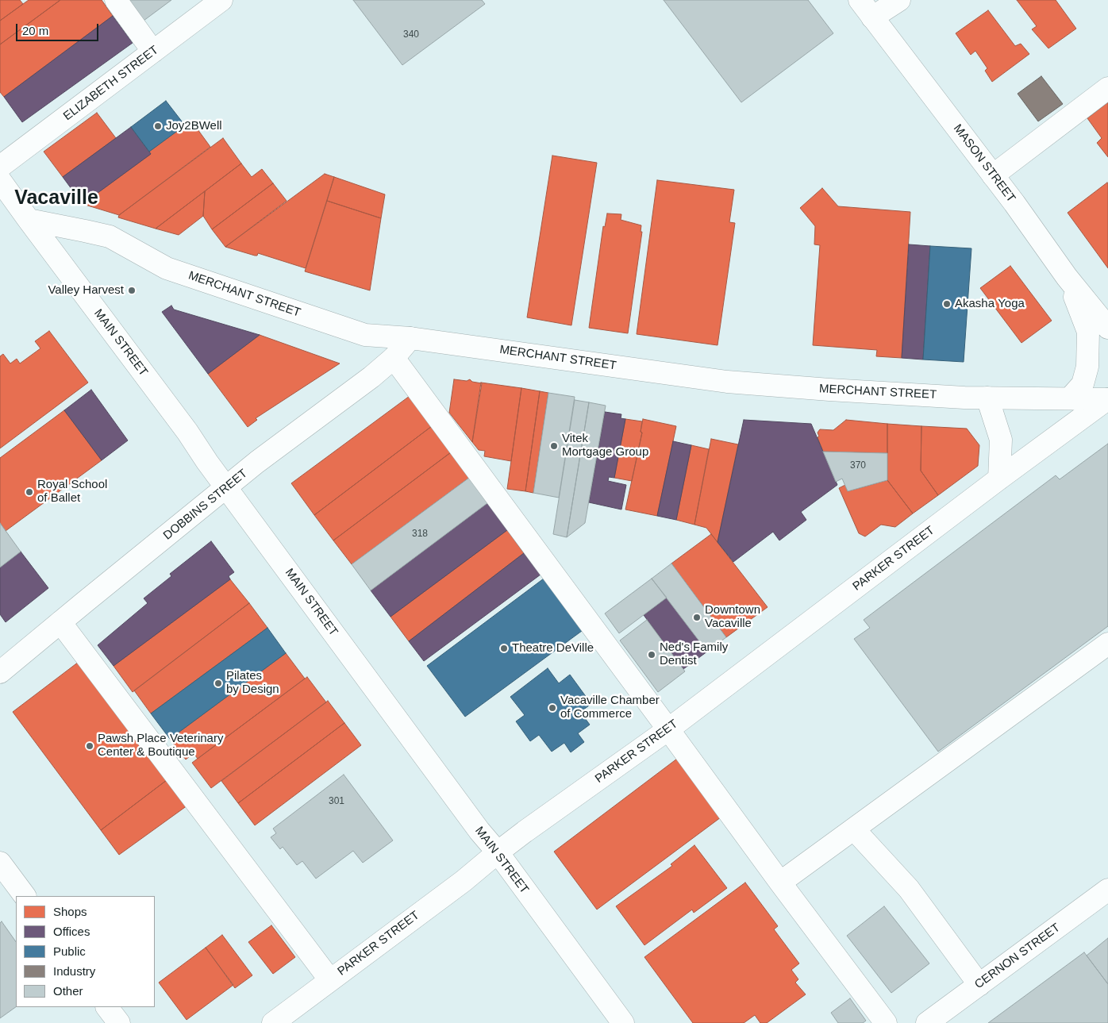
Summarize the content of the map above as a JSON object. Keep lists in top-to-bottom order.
{
  "streets": {
    "street": [
      "ELIZABETH STREET",
      "MASON STREET",
      "MERCHANT STREET",
      "MAIN STREET",
      "DOBBINS STREET",
      "PARKER STREET",
      "CERNON STREET"
    ]
  },
  "crossings": [
    ["MERCHANT STREET", "MAIN STREET"],
    ["MERCHANT STREET", "DOBBINS STREET"],
    ["MERCHANT STREET", "PARKER STREET"],
    ["MAIN STREET", "DOBBINS STREET"],
    ["MAIN STREET", "PARKER STREET"]
  ],
  "districts": ["Vacaville"],
  "places": [
    "Joy2BWell",
    "Valley Harvest",
    "Akasha Yoga",
    "Vitek Mortgage Group",
    "Royal School of Ballet",
    "Downtown Vacaville",
    "Theatre DeVille",
    "Ned's Family Dentist",
    "Pilates by Design",
    "Vacaville Chamber of Commerce",
    "Pawsh Place Veterinary Center & Boutique"
  ],
  "house_numbers": [
    "340",
    "370",
    "318",
    "301"
  ],
  "legend": [
    "Shops",
    "Offices",
    "Public",
    "Industry",
    "Other"
  ],
  "scale_bar": "20 m"
}
